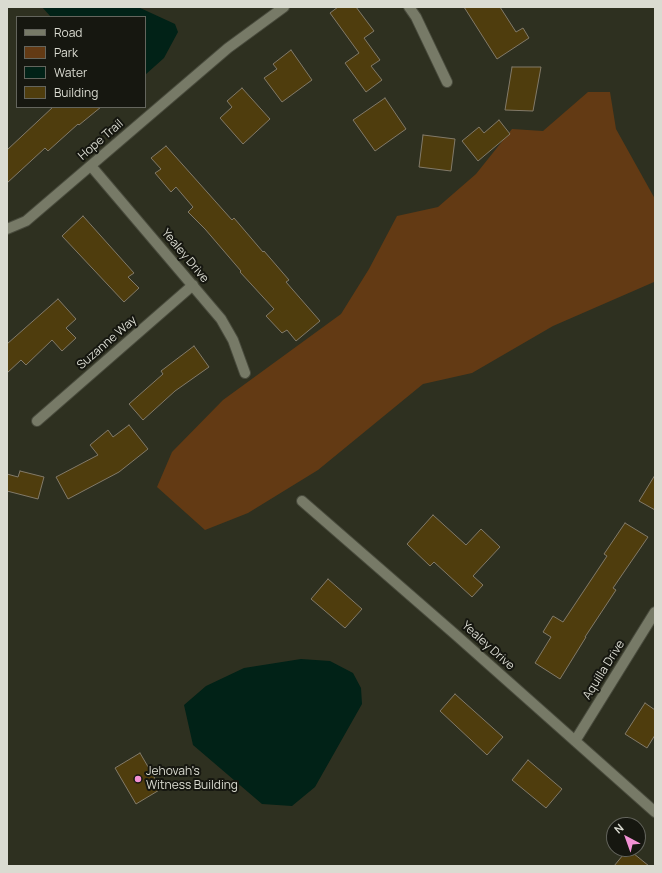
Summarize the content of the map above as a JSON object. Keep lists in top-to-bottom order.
{
  "streets": {
    "street": [
      "Hope Trail",
      "Yealey Drive",
      "Suzanne Way",
      "Aquilla Drive"
    ]
  },
  "crossings": [
    ["Hope Trail", "Yealey Drive"],
    ["Yealey Drive", "Suzanne Way"],
    ["Yealey Drive", "Aquilla Drive"]
  ],
  "places": ["Jehovah's Witness Building"],
  "legend": [
    "Road",
    "Park",
    "Water",
    "Building"
  ],
  "north": "top left"
}
